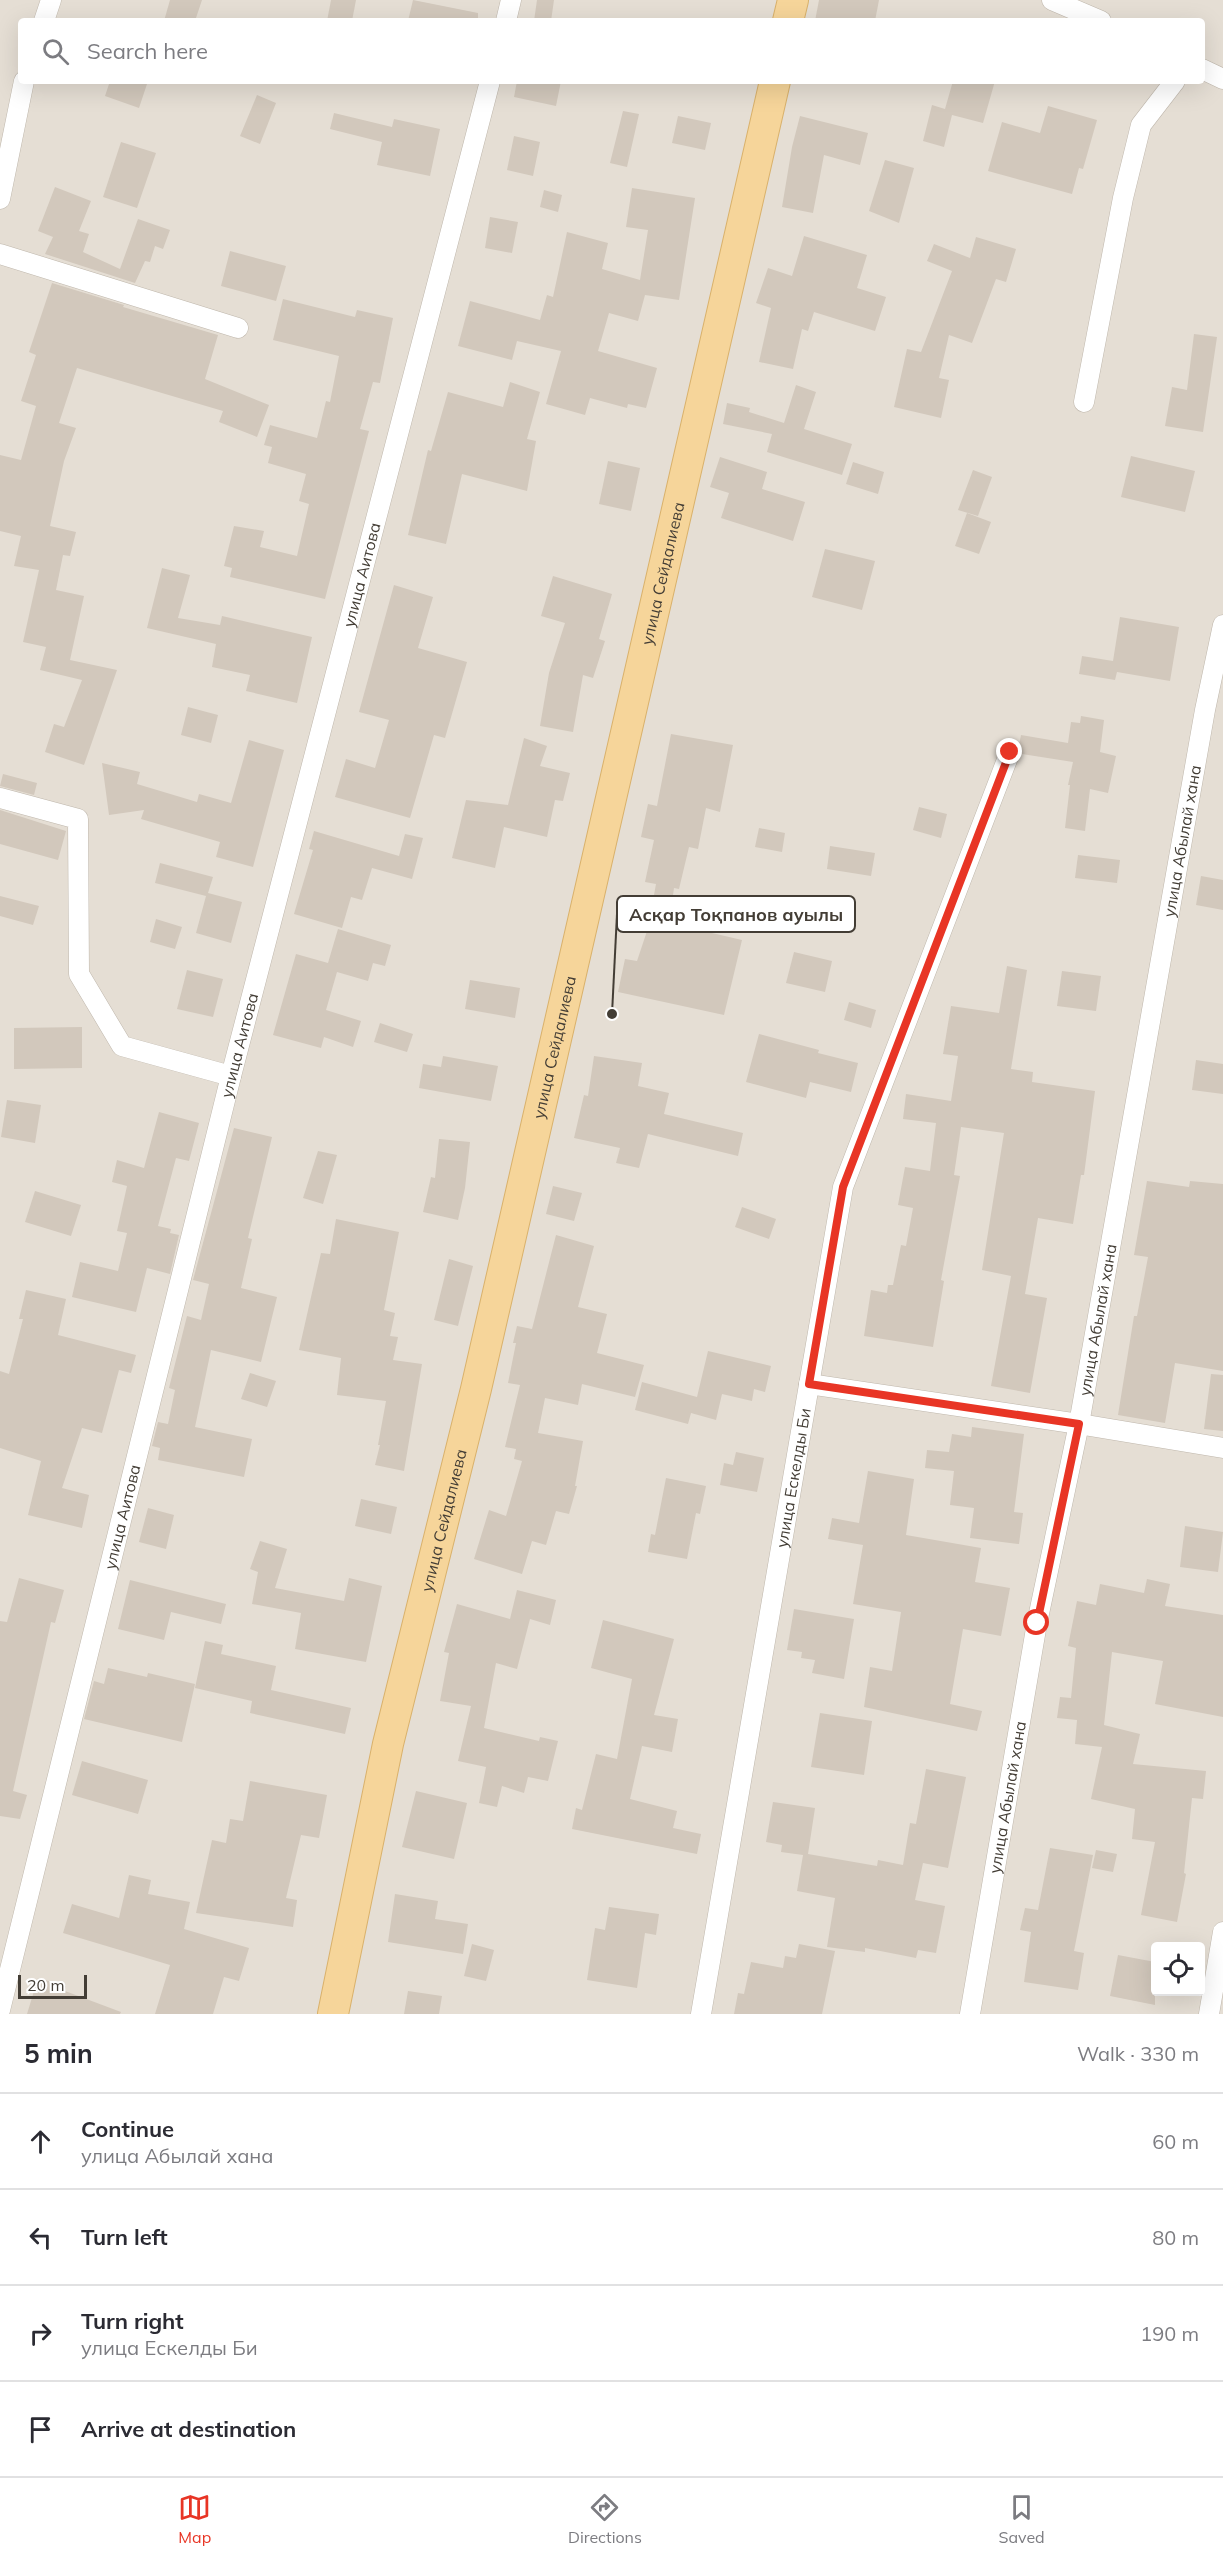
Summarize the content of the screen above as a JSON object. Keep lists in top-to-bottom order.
{
  "streets": {
    "main road": ["улица Сейдалиева"],
    "street": ["улица Аитова", "улица Абылай хана", "улица Ескелды Би"]
  },
  "places": ["Асқар Тоқпанов ауылы"],
  "scale_bar": "20 m",
  "page": {
    "search": "Search here",
    "scale": "20 m",
    "heading": ["5 min", "Walk · 330 m"],
    "list": [
      ["Continue", "улица Абылай хана", "60 m"],
      ["Turn left", "80 m"],
      ["Turn right", "улица Ескелды Би", "190 m"],
      "Arrive at destination"
    ],
    "nav": ["Map", "Directions", "Saved"]
  }
}
